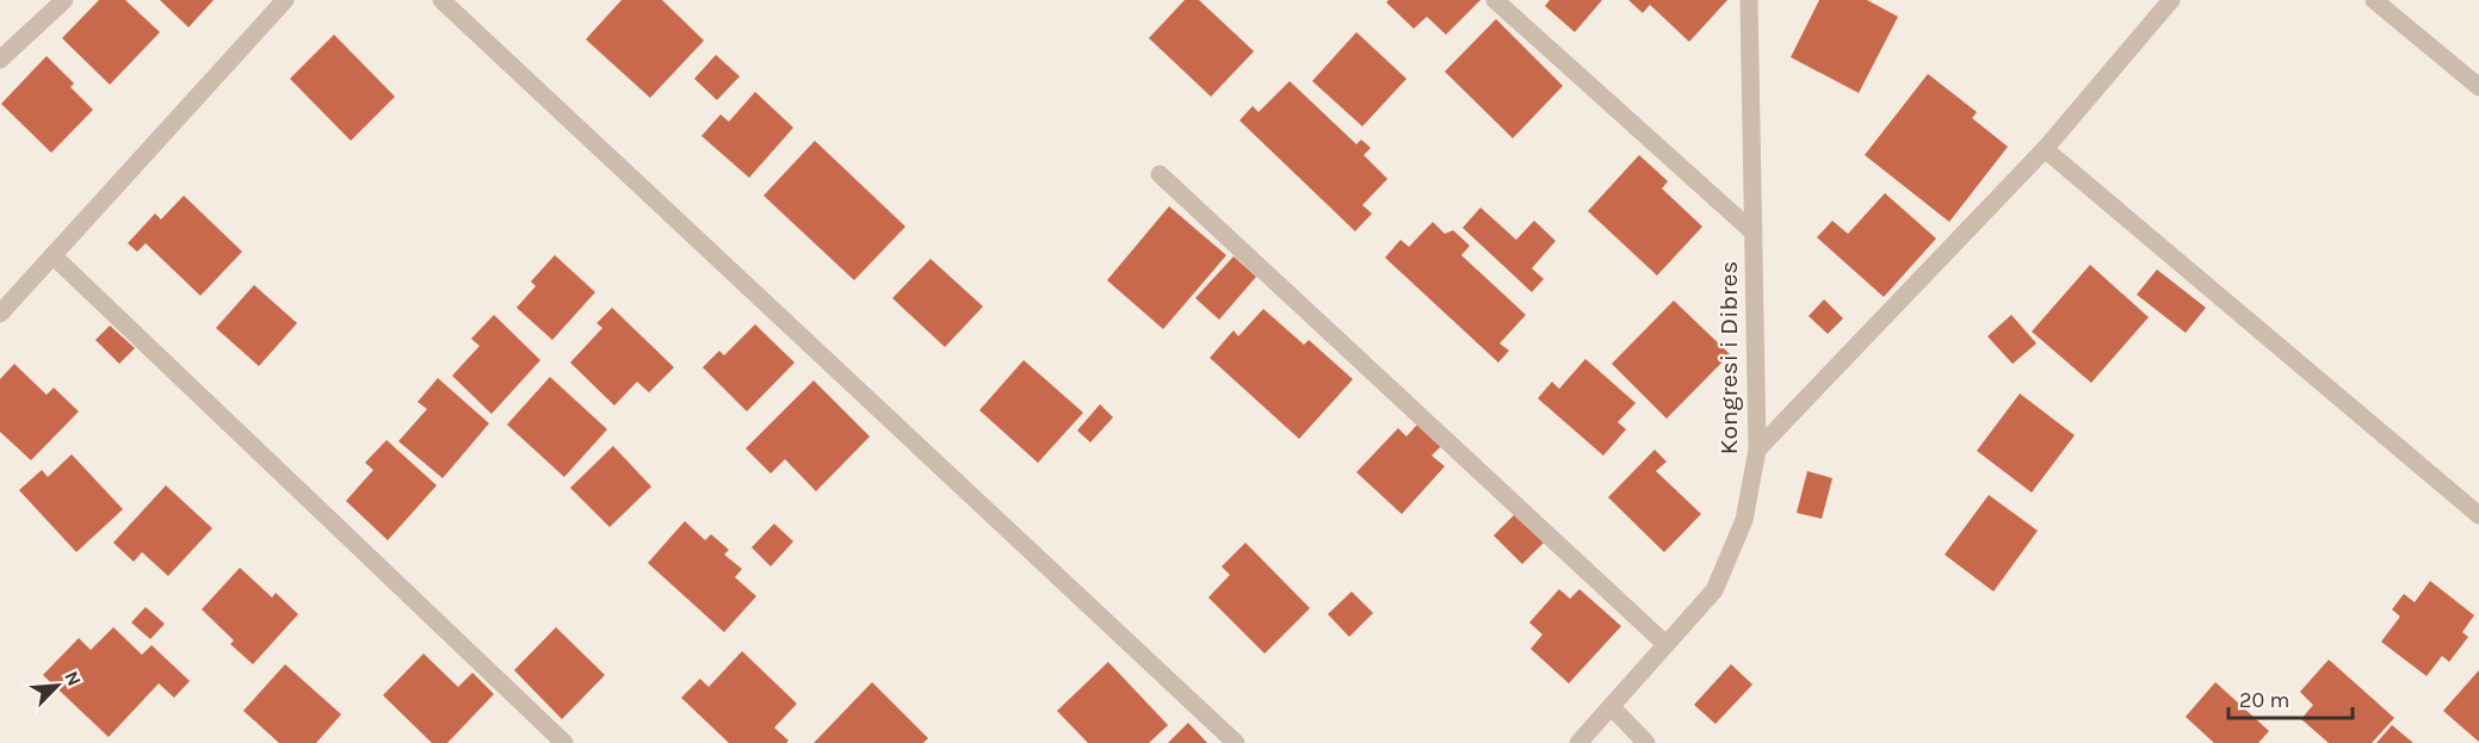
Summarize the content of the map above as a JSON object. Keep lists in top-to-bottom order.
{
  "streets": {
    "street": ["Kongresi i Dibres"]
  },
  "scale_bar": "20 m",
  "north": "top right"
}
